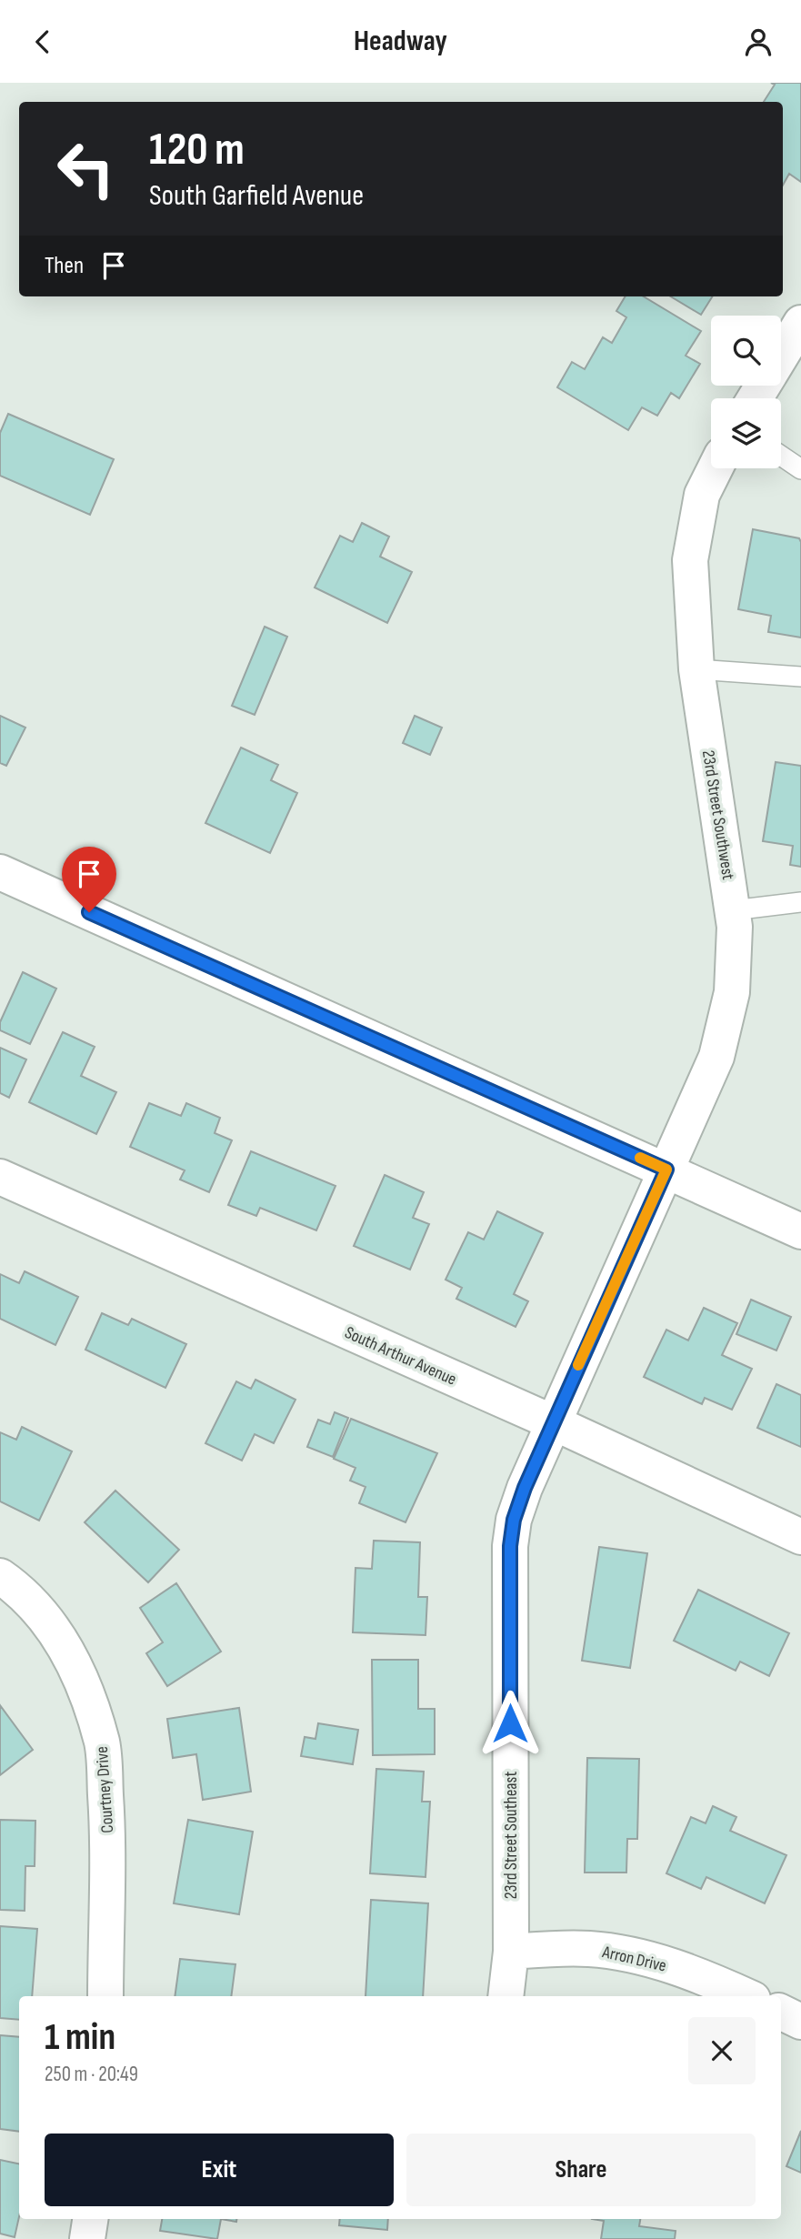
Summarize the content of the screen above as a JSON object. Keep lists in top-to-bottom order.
{
  "streets": {
    "street": [
      "23rd Street Southwest",
      "South Arthur Avenue",
      "Courtney Drive",
      "23rd Street Southeast",
      "Arron Drive"
    ]
  },
  "crossings": [
    ["23rd Street Southwest", "23rd Street Southeast"],
    ["South Arthur Avenue", "23rd Street Southeast"],
    ["23rd Street Southeast", "Arron Drive"]
  ],
  "page": {
    "header": "Headway",
    "turn": ["120 m", "South Garfield Avenue"],
    "then": "Then",
    "heading": ["1 min", "250 m · 20:49"],
    "buttons": ["Exit", "Share"]
  }
}
